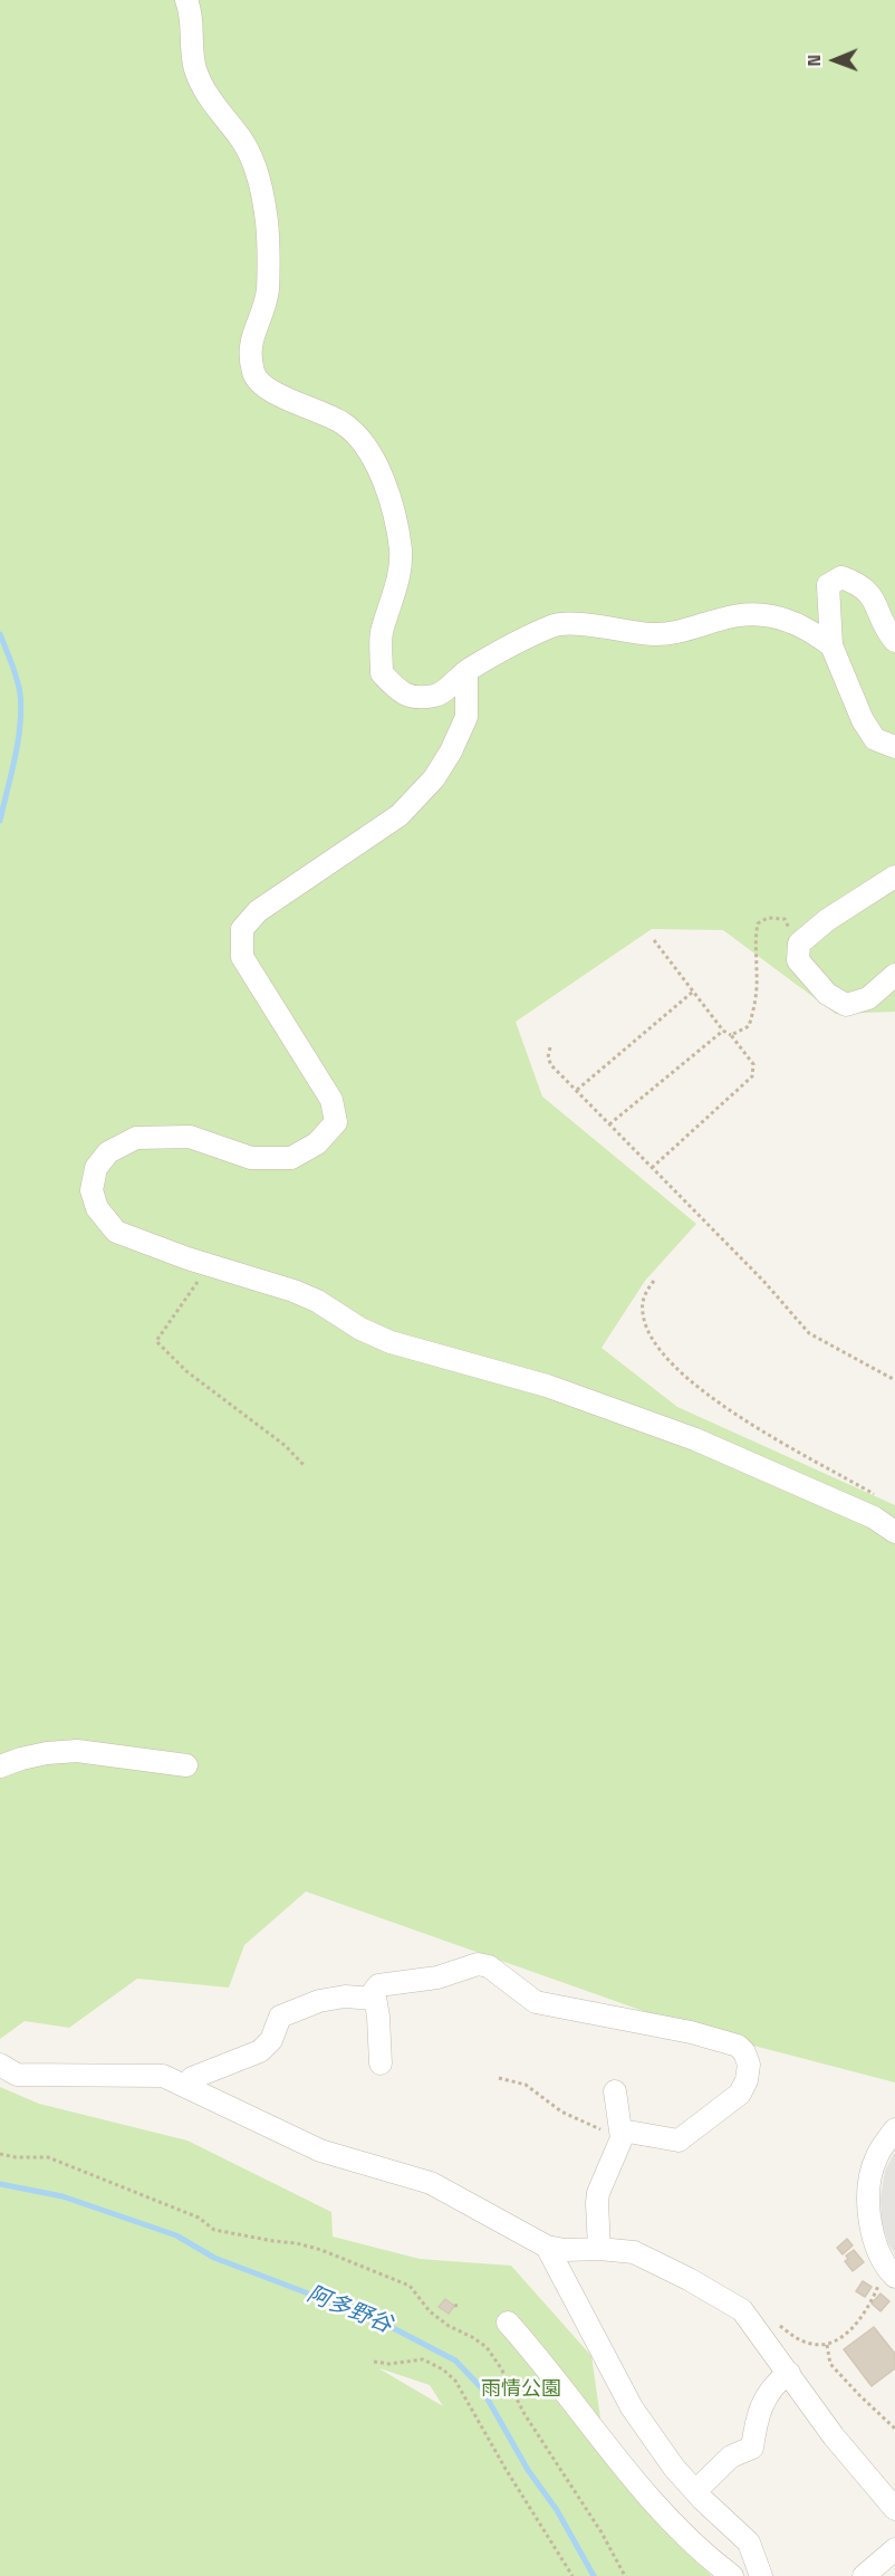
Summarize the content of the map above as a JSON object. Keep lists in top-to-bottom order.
{
  "water": ["阿多野谷"],
  "parks": ["雨情公園"],
  "north": "left"
}
